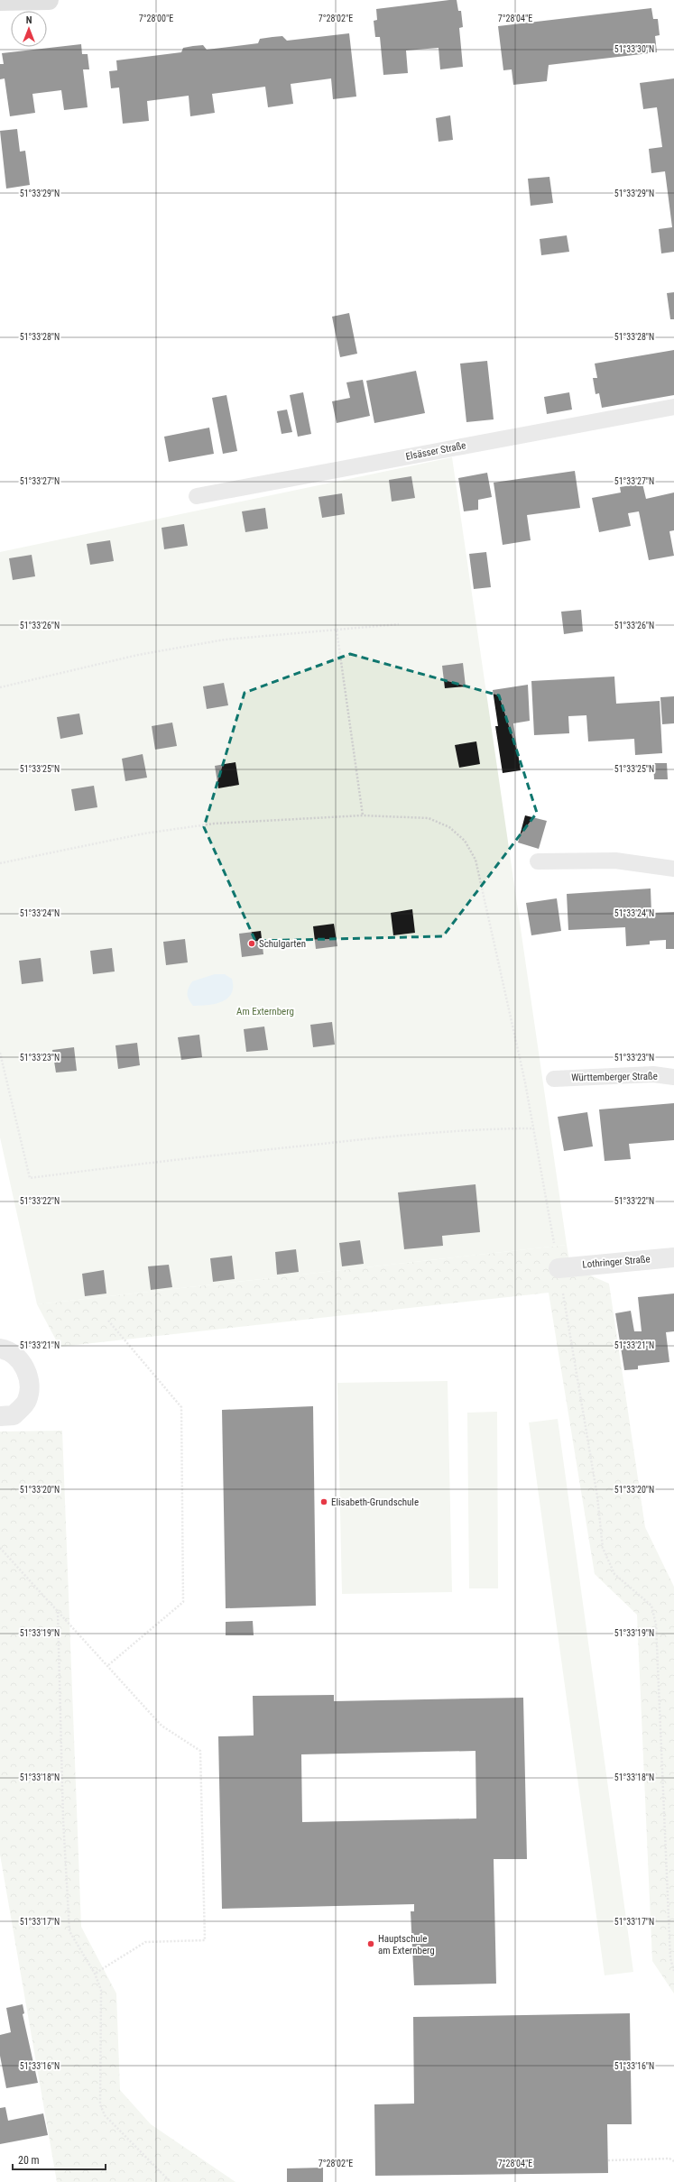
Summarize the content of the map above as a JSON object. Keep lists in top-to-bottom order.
{
  "streets": {
    "street": ["Lothringer Straße"],
    "lane": ["Elsässer Straße", "Württemberger Straße"]
  },
  "parks": ["Am Externberg"],
  "places": ["Schulgarten", "Elisabeth-Grundschule", "Hauptschule am Externberg"],
  "scale_bar": "20 m",
  "north": "top",
  "coordinates": [
    "7°28'00\"E",
    "7°28'02\"E",
    "7°28'04\"E",
    "51°33'30\"N",
    "51°33'29\"N",
    "51°33'28\"N",
    "51°33'27\"N",
    "51°33'26\"N",
    "51°33'25\"N",
    "51°33'24\"N",
    "51°33'23\"N",
    "51°33'22\"N",
    "51°33'21\"N",
    "51°33'20\"N",
    "51°33'19\"N",
    "51°33'18\"N",
    "51°33'17\"N",
    "51°33'16\"N"
  ]
}
